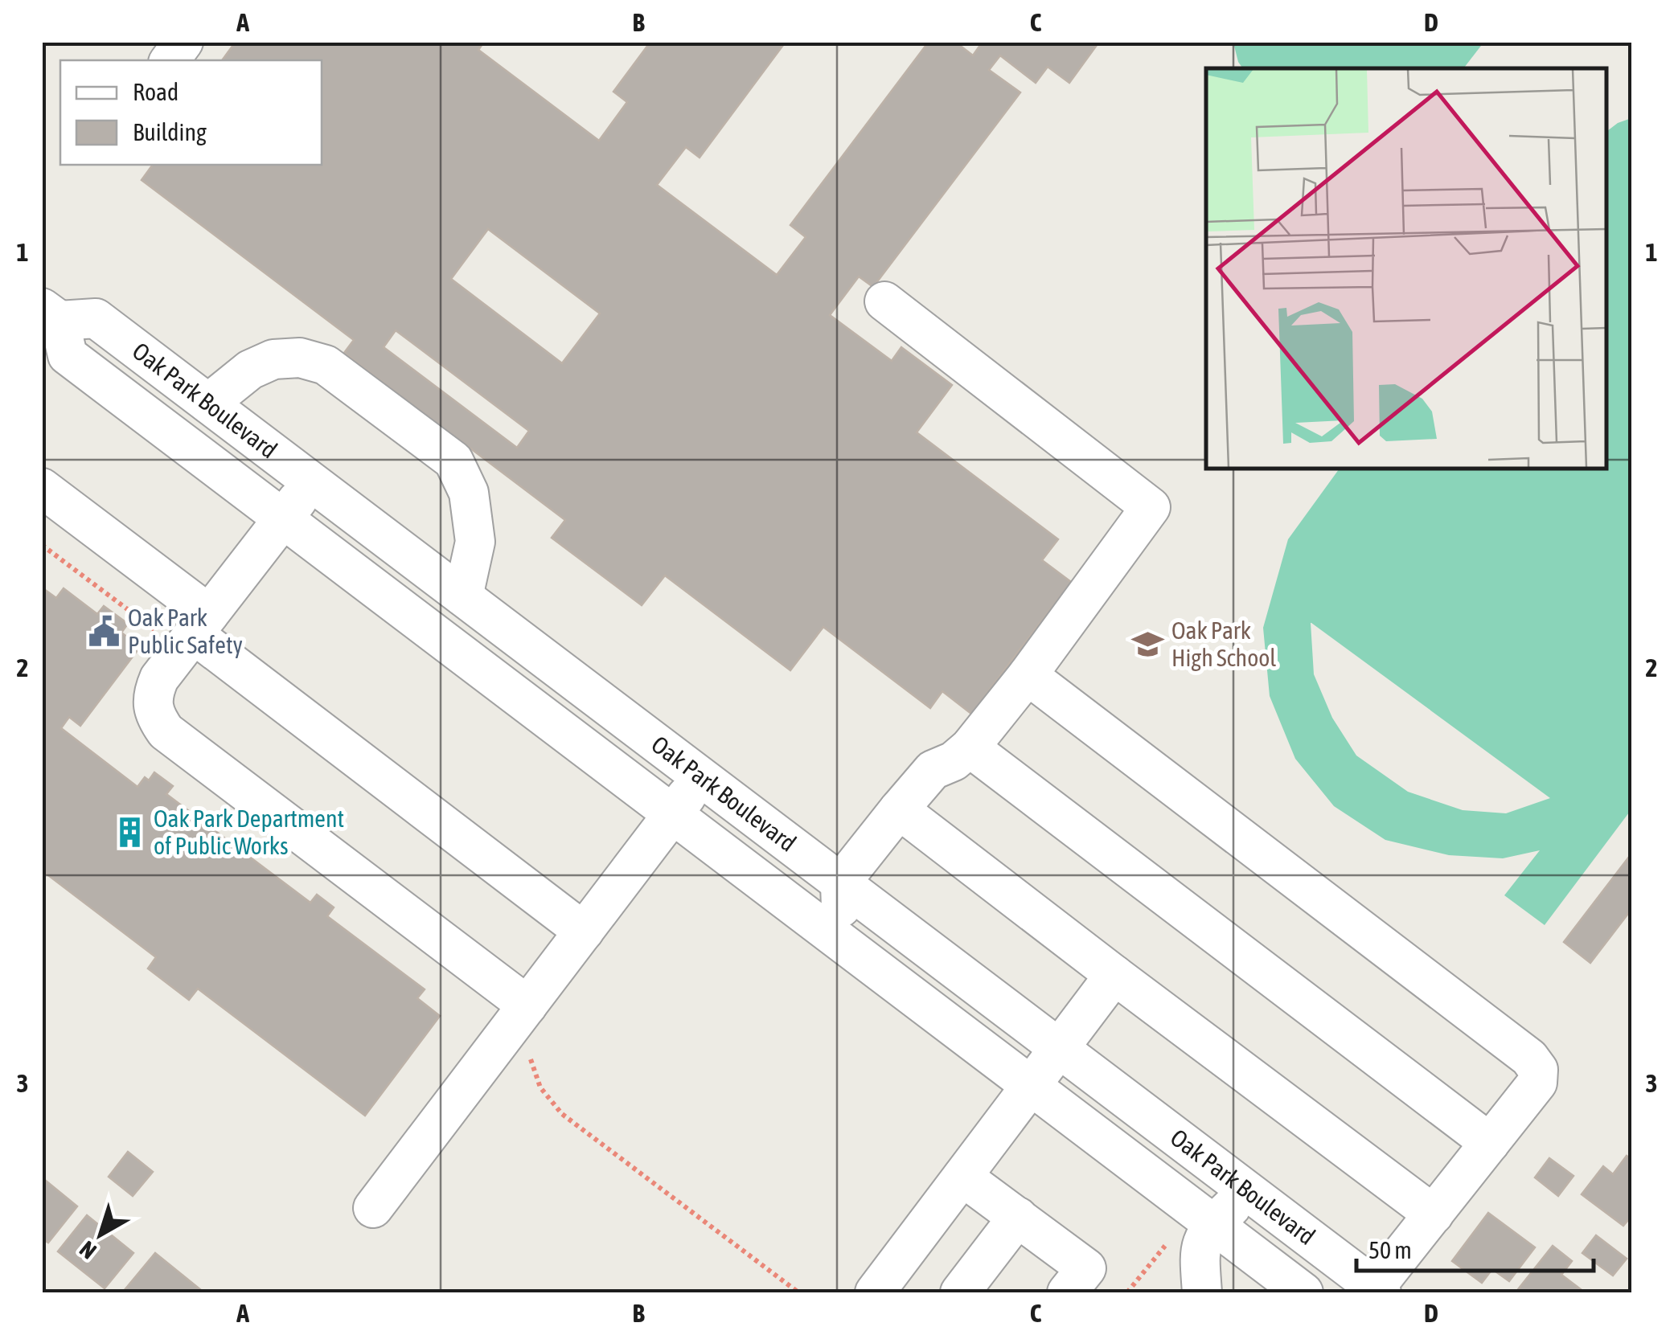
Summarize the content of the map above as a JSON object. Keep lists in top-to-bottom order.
{
  "streets": {
    "street": ["Oak Park Boulevard"]
  },
  "places": {
    "public building": ["Oak Park Public Safety"],
    "school or university": ["Oak Park High School"],
    "building": ["Oak Park Department of Public Works"]
  },
  "legend": ["Road", "Building"],
  "scale_bar": "50 m",
  "north": "bottom left",
  "grid": {
    "columns": [
      "A",
      "B",
      "C",
      "D"
    ],
    "rows": ["1", "2", "3"]
  }
}
